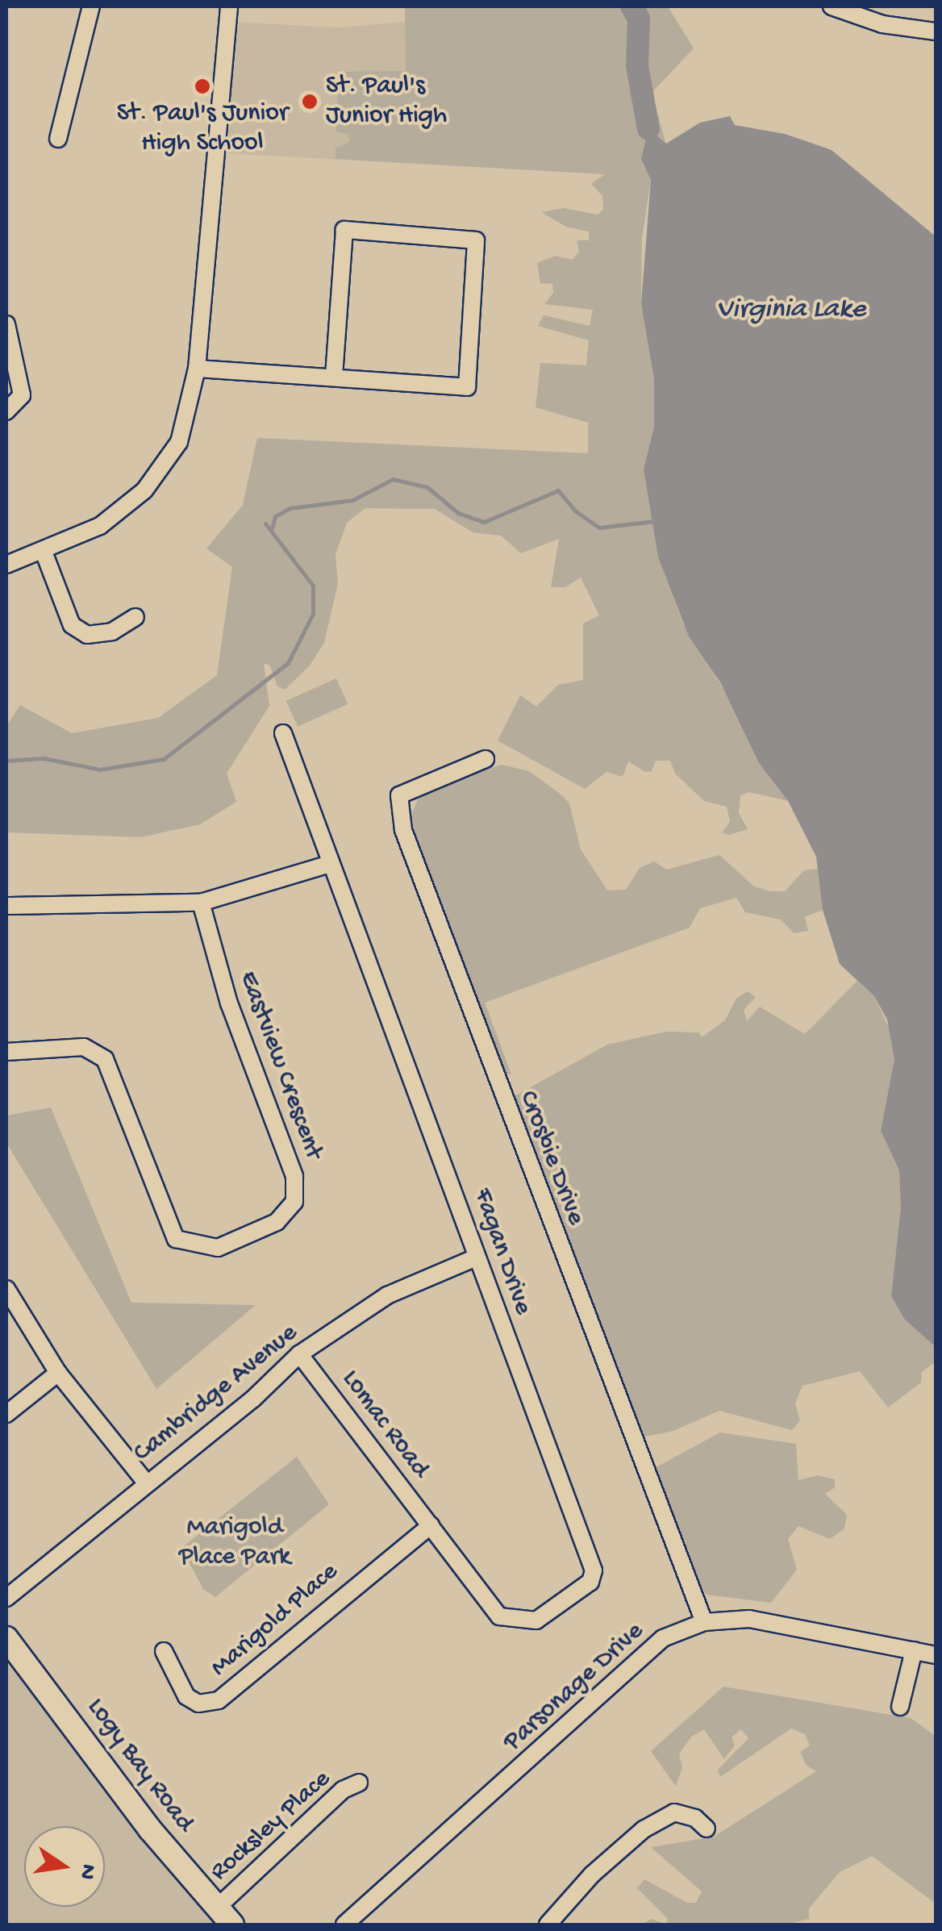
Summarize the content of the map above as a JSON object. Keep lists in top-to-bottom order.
{
  "streets": {
    "main road": ["Logy Bay Road"],
    "street": [
      "Eastview Crescent",
      "Crosbie Drive",
      "Fagan Drive",
      "Cambridge Avenue",
      "Lomac Road",
      "Marigold Place",
      "Parsonage Drive",
      "Rocksley Place"
    ]
  },
  "crossings": [
    ["Crosbie Drive", "Parsonage Drive"],
    ["Fagan Drive", "Cambridge Avenue"],
    ["Fagan Drive", "Lomac Road"],
    ["Fagan Drive", "Marigold Place"],
    ["Cambridge Avenue", "Lomac Road"],
    ["Lomac Road", "Marigold Place"],
    ["Logy Bay Road", "Rocksley Place"]
  ],
  "water": ["Virginia Lake"],
  "parks": ["Marigold Place Park"],
  "places": ["St. Paul's Junior High School", "St. Paul's Junior High"],
  "north": "right"
}
